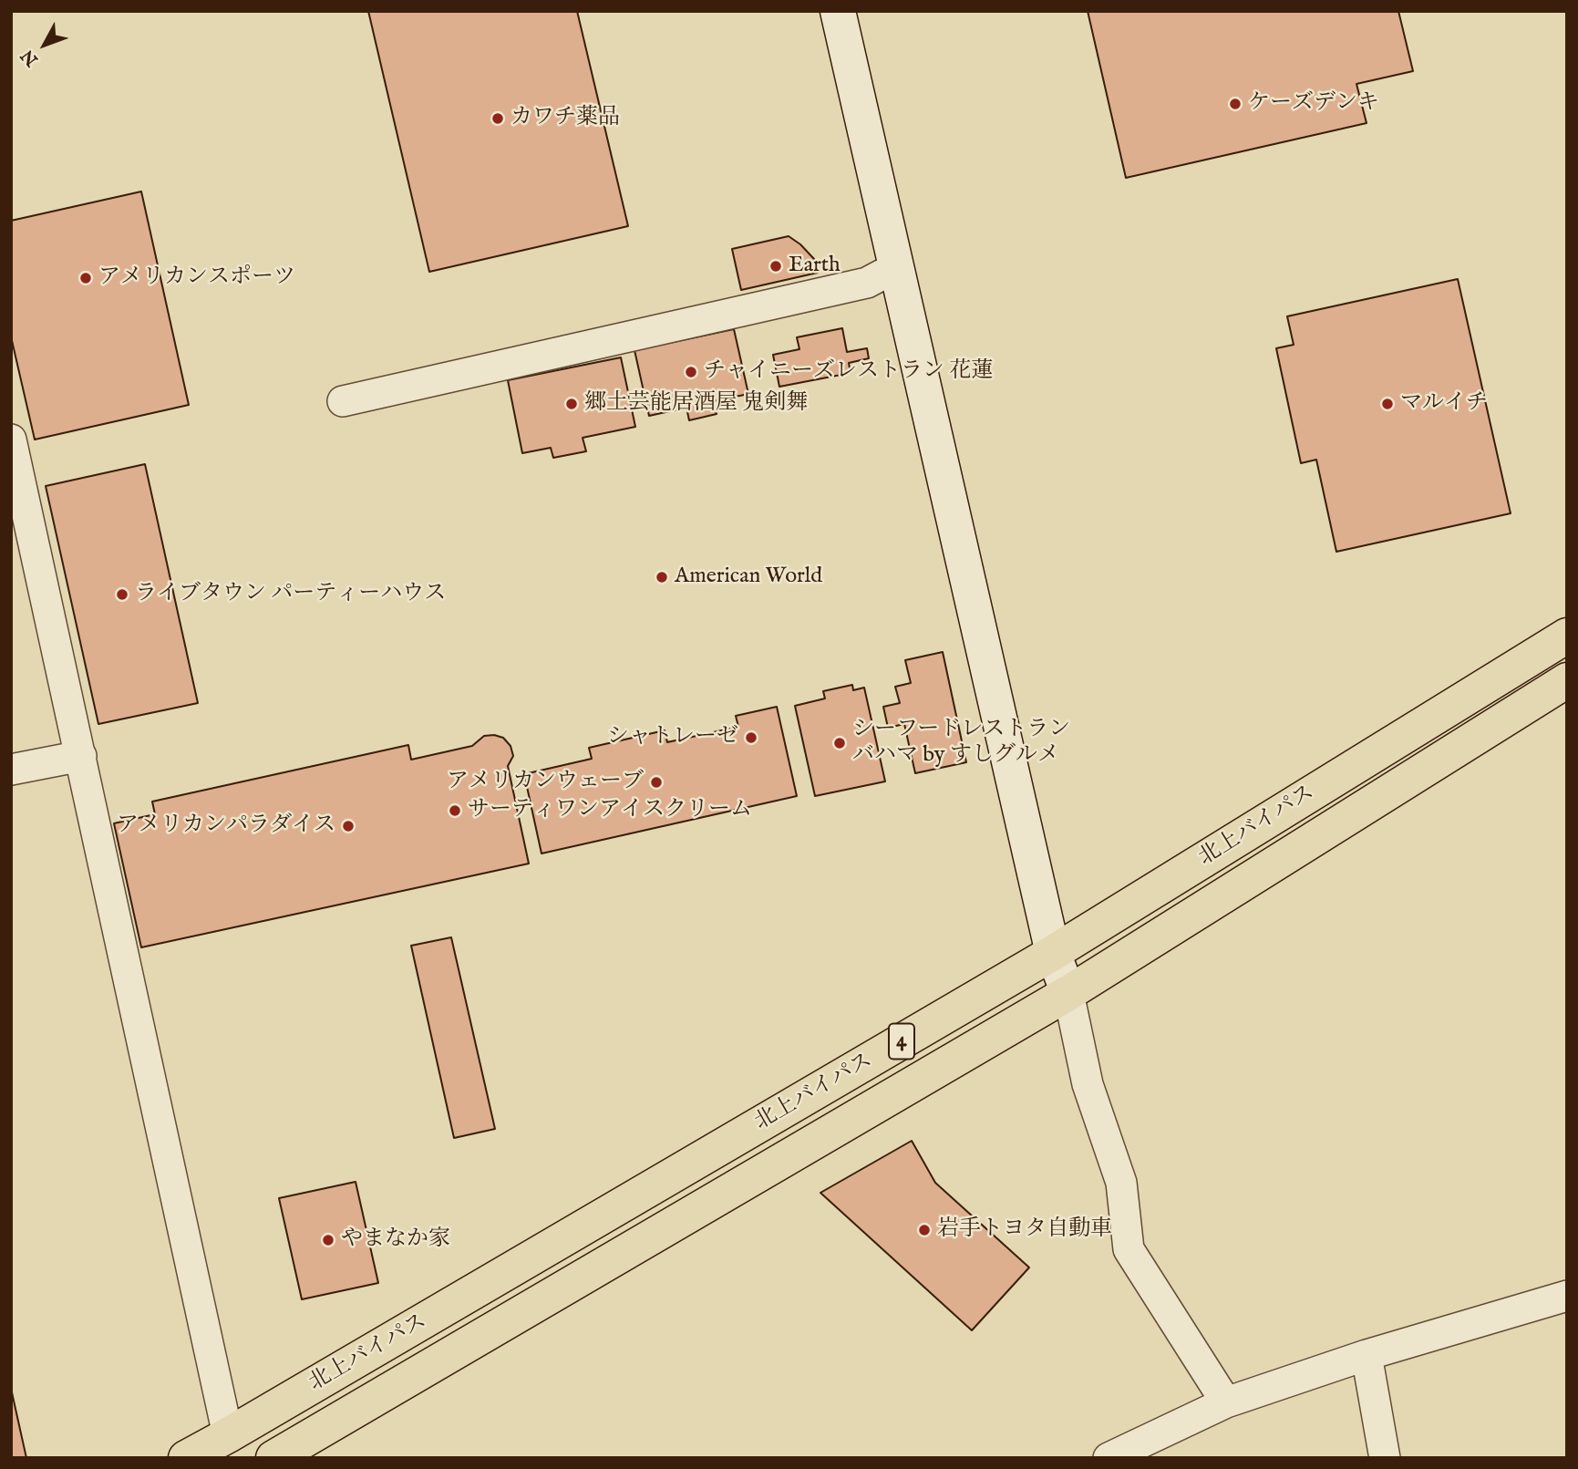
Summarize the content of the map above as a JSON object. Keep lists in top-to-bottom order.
{
  "streets": {
    "highway": ["北上バイパス", "4"]
  },
  "places": [
    "ケーズデンキ",
    "カワチ薬品",
    "Earth",
    "アメリカンスポーツ",
    "チャイニーズレストラン 花蓮",
    "郷土芸能居酒屋 鬼剣舞",
    "マルイチ",
    "American World",
    "ライブタウン パーティーハウス",
    "シャトレーゼ",
    "シーフードレストラン バハマ by すしグルメ",
    "アメリカンウェーブ",
    "サーティワンアイスクリーム",
    "アメリカンパラダイス",
    "岩手トヨタ自動車",
    "やまなか家"
  ],
  "north": "bottom left"
}
